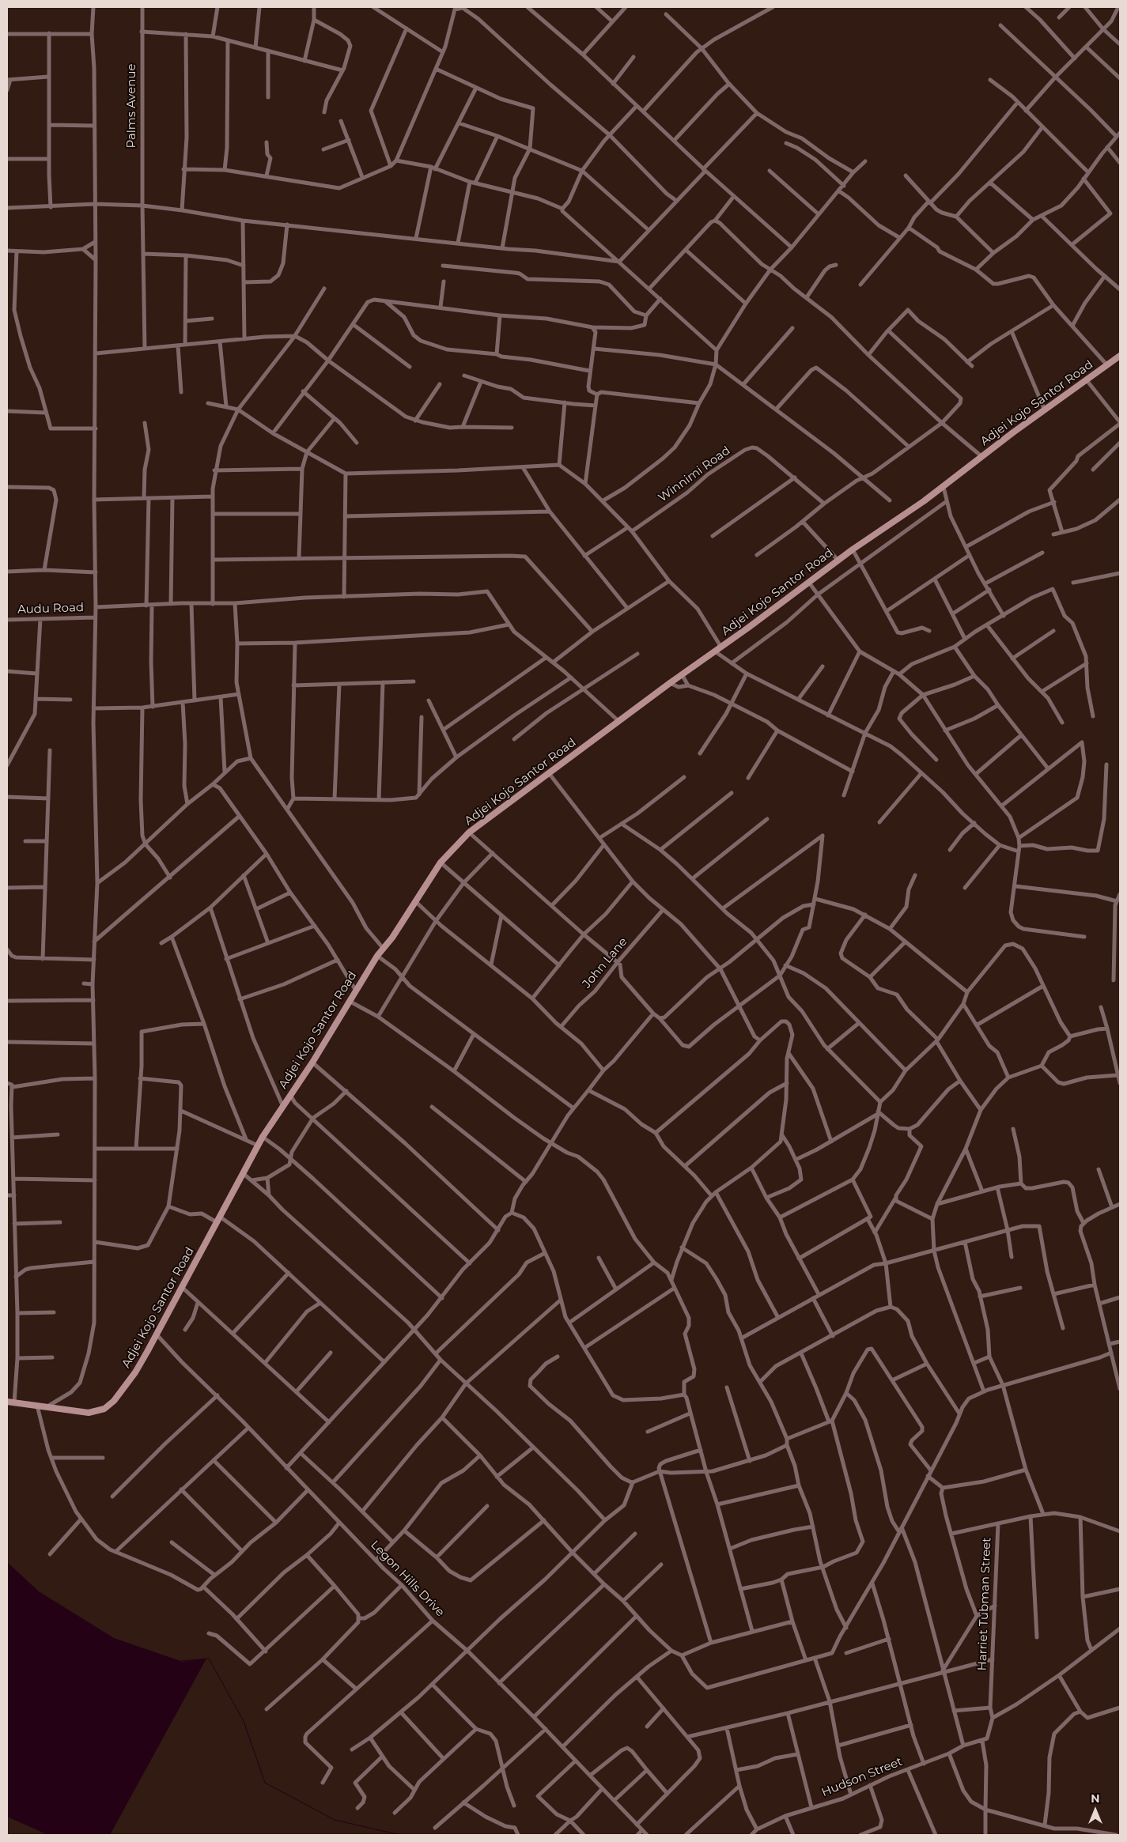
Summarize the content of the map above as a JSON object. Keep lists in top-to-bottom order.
{
  "streets": {
    "street": [
      "Palms Avenue",
      "Adjei Kojo Santor Road",
      "Winnimi Road",
      "Audu Road",
      "John Lane",
      "Legon Hills Drive",
      "Harriet Tubman Street",
      "Hudson Street"
    ]
  },
  "crossings": [
    ["Adjei Kojo Santor Road", "Legon Hills Drive"]
  ],
  "north": "top"
}
